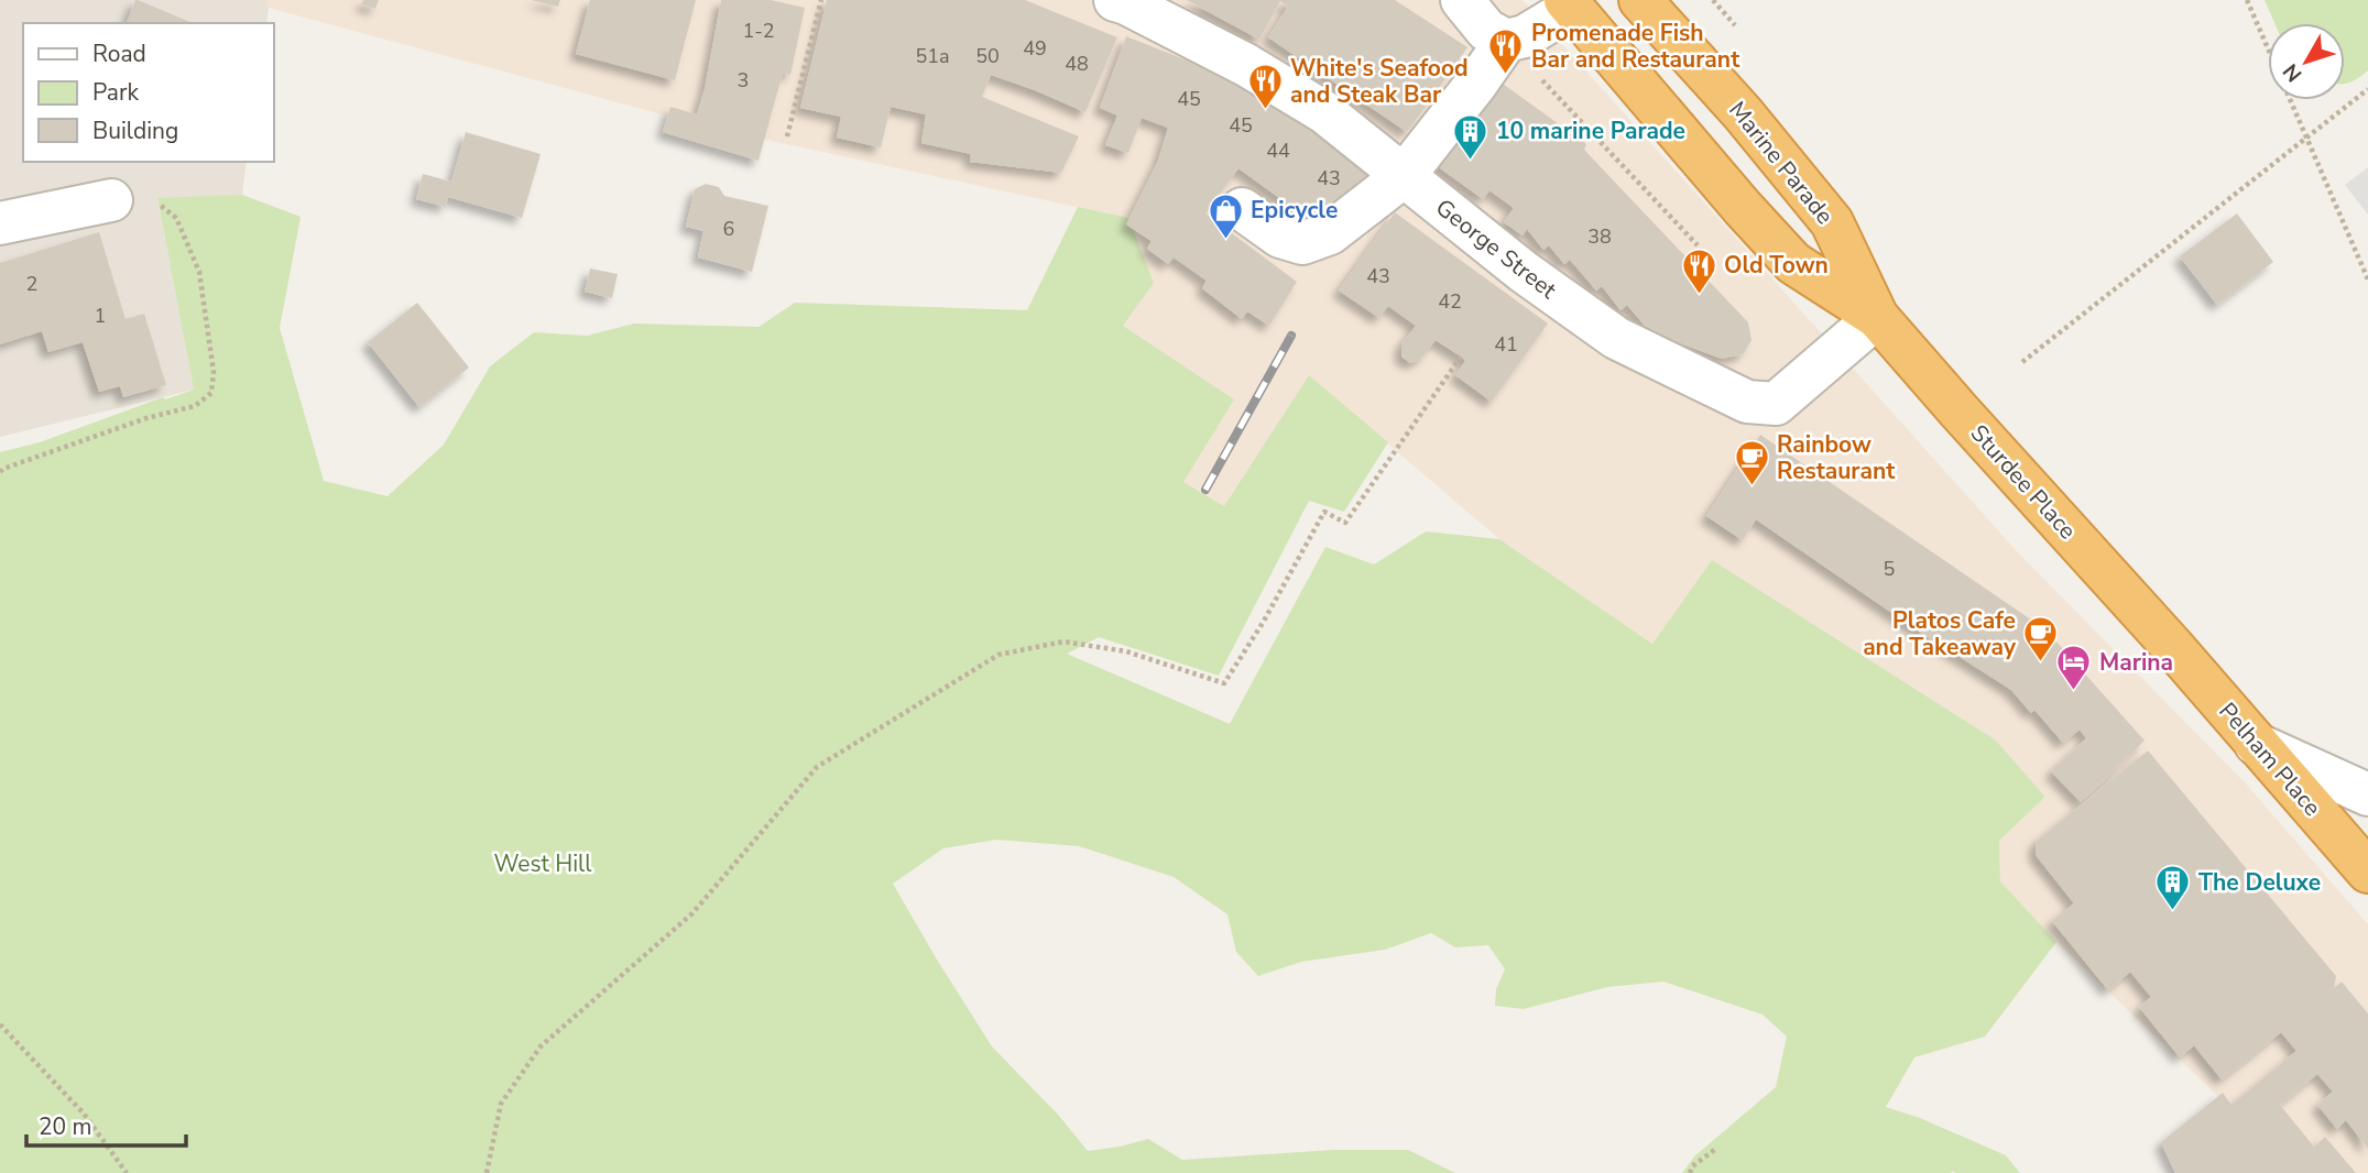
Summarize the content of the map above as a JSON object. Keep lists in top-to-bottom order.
{
  "streets": {
    "highway": ["Marine Parade", "Sturdee Place", "Pelham Place"],
    "street": ["George Street"]
  },
  "crossings": [
    ["Marine Parade", "George Street"],
    ["Marine Parade", "Sturdee Place"],
    ["George Street", "Sturdee Place"],
    ["Sturdee Place", "Pelham Place"]
  ],
  "parks": ["West Hill"],
  "places": {
    "restaurant": ["Promenade Fish Bar and Restaurant", "White's Seafood and Steak Bar", "Old Town"],
    "building": ["10 marine Parade", "The Deluxe"],
    "shop": ["Epicycle"],
    "cafe": ["Rainbow Restaurant", "Platos Cafe and Takeaway"],
    "hotel": ["Marina"]
  },
  "house_numbers": [
    "1-2",
    "49",
    "51a",
    "50",
    "48",
    "3",
    "45",
    "45",
    "44",
    "43",
    "6",
    "38",
    "43",
    "2",
    "42",
    "1",
    "41",
    "5"
  ],
  "legend": ["Road", "Park", "Building"],
  "scale_bar": "20 m",
  "north": "bottom left"
}
